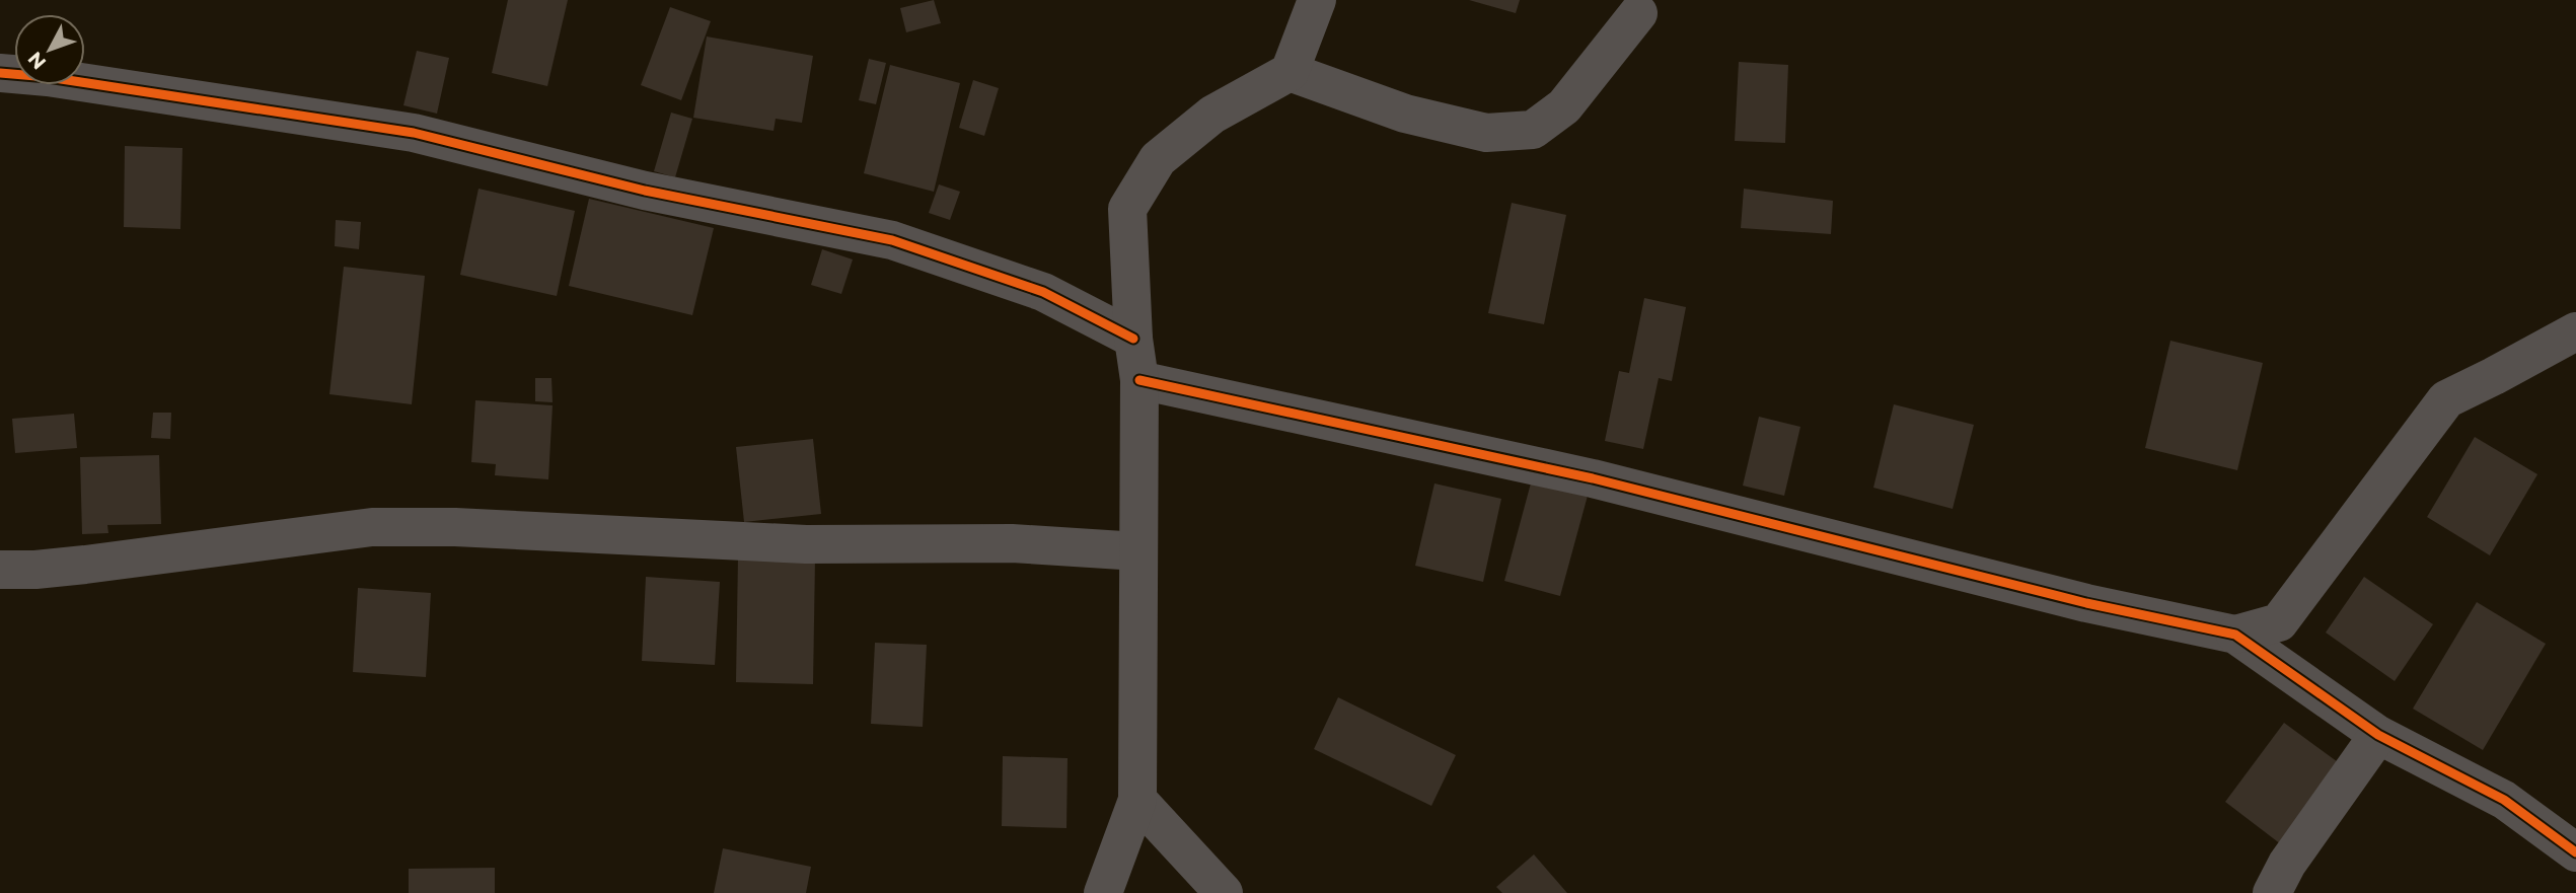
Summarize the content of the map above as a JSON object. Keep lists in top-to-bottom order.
{
  "north": "bottom left"
}
